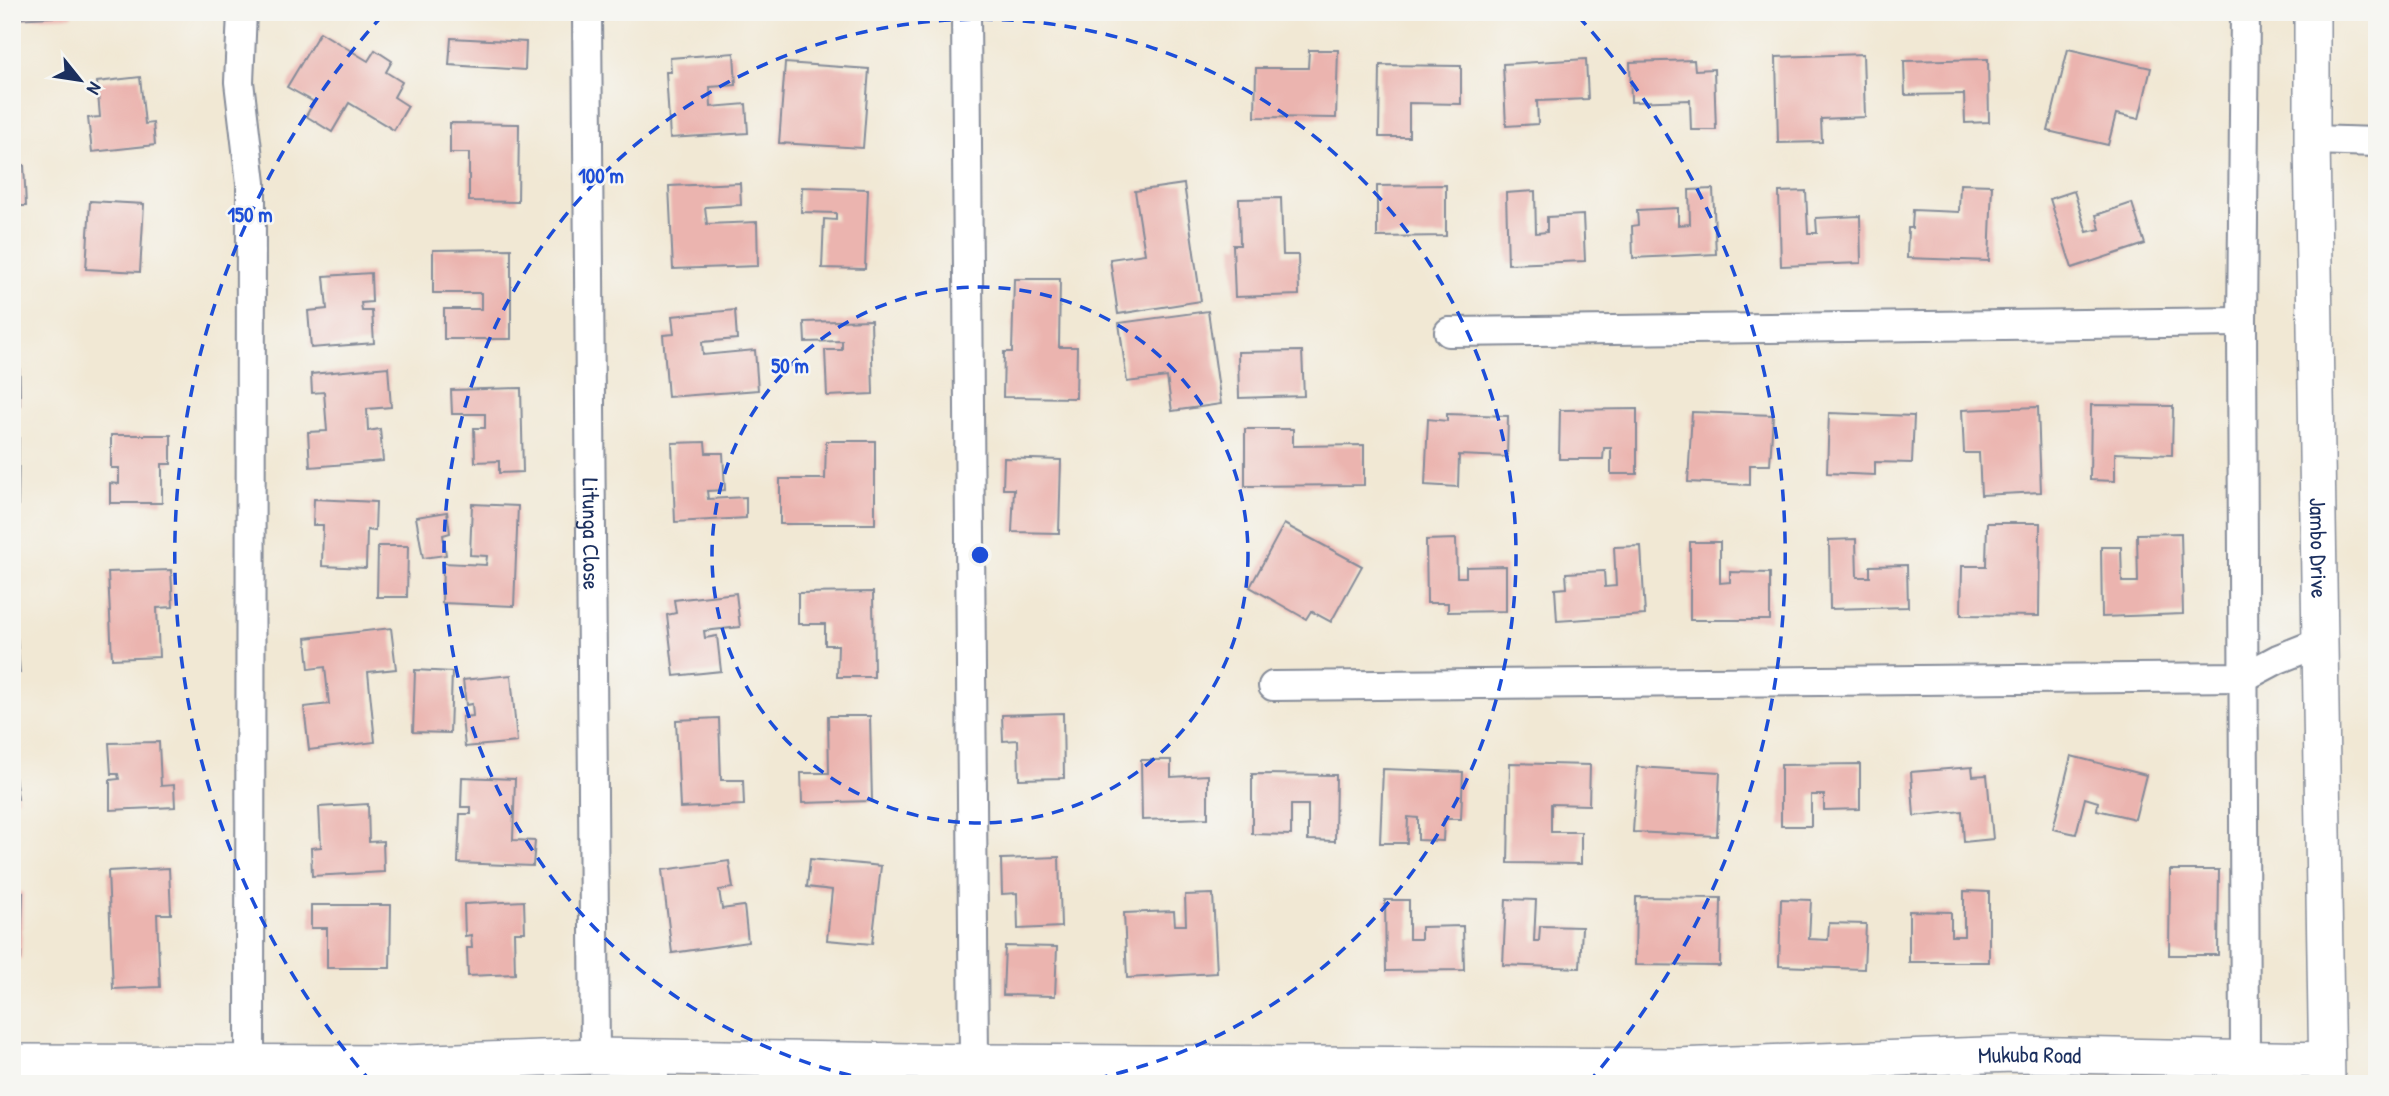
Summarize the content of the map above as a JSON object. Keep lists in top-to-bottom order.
{
  "streets": {
    "street": ["Litunga Close", "Jambo Drive", "Mukuba Road"]
  },
  "crossings": [
    ["Litunga Close", "Mukuba Road"],
    ["Jambo Drive", "Mukuba Road"]
  ],
  "north": "bottom right",
  "rings": ["100 m", "150 m", "50 m"]
}
